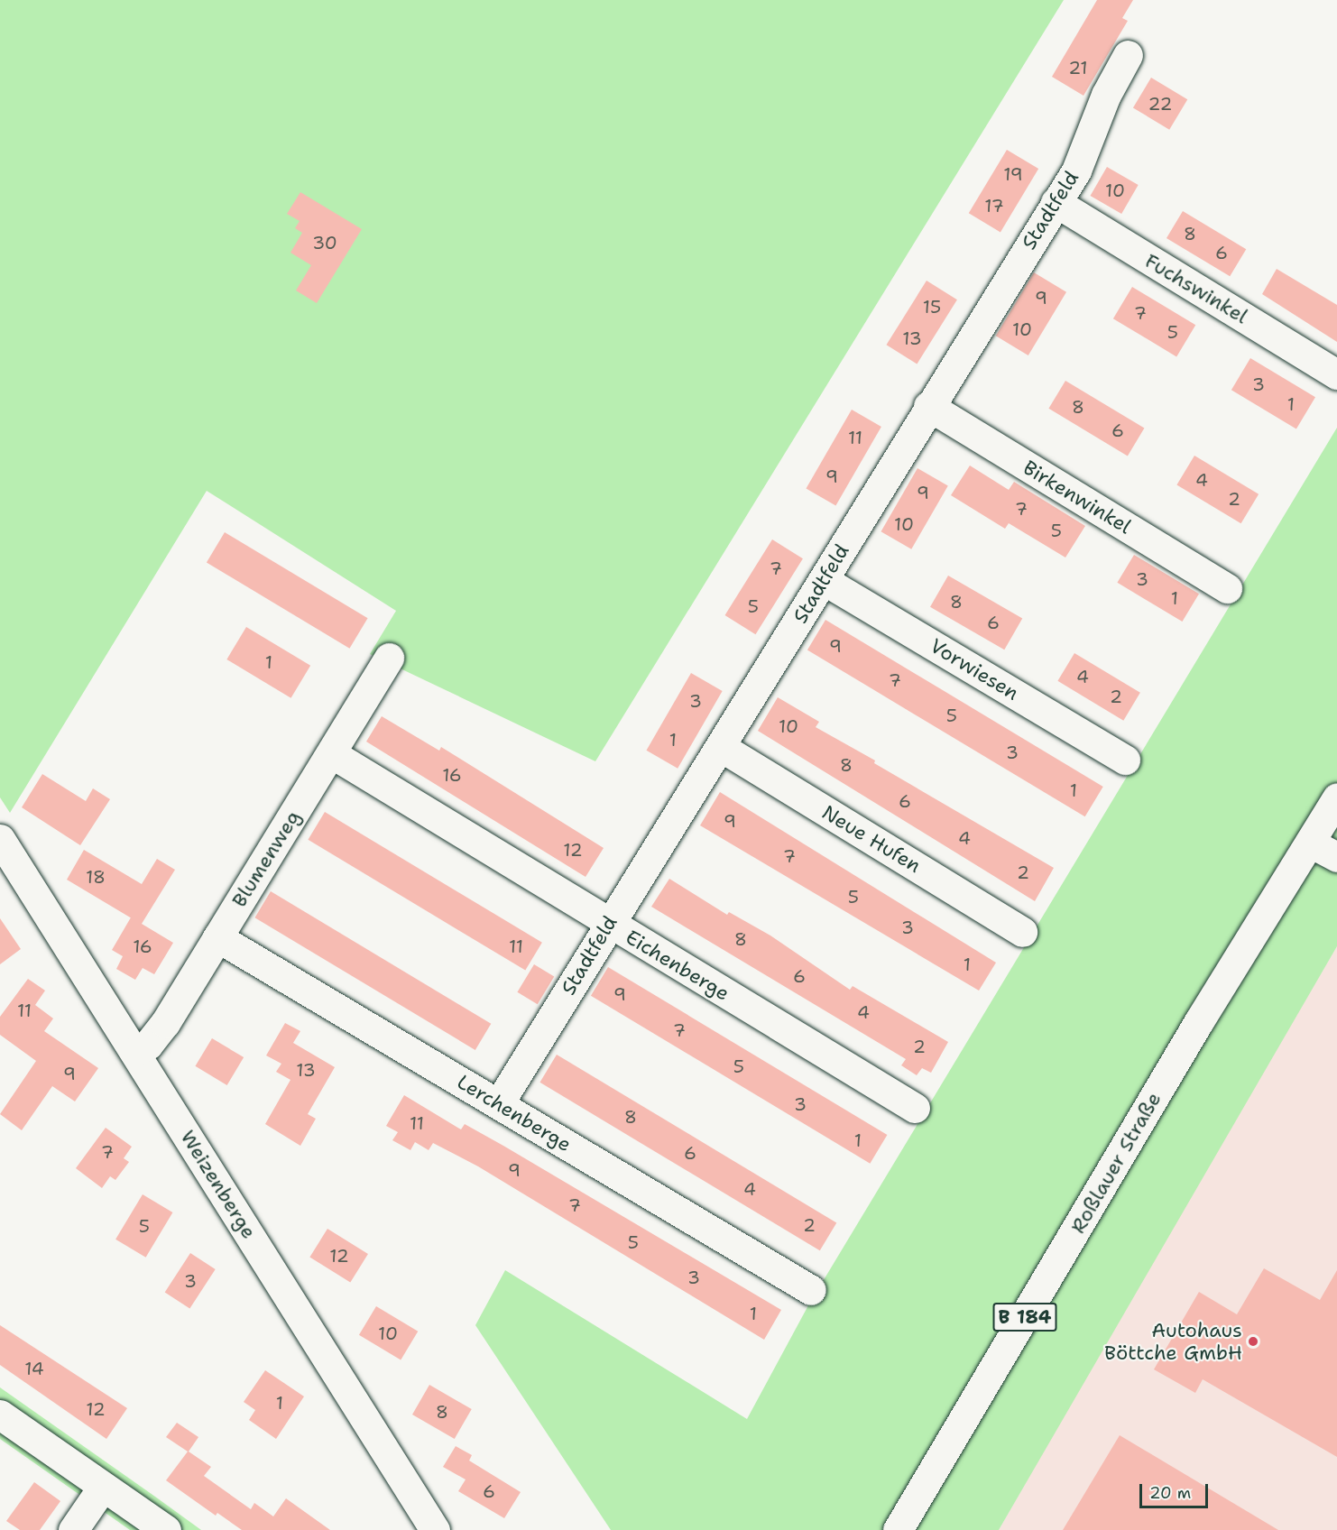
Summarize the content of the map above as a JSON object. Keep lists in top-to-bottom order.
{
  "streets": {
    "street": [
      "Stadtfeld",
      "Fuchswinkel",
      "Birkenwinkel",
      "Vorwiesen",
      "Neue Hufen",
      "Blumenweg",
      "Eichenberge",
      "Lerchenberge",
      "Roßlauer Straße",
      "Weizenberge",
      "B 184"
    ]
  },
  "crossings": [
    ["Stadtfeld", "Fuchswinkel"],
    ["Stadtfeld", "Birkenwinkel"],
    ["Stadtfeld", "Vorwiesen"],
    ["Stadtfeld", "Neue Hufen"],
    ["Stadtfeld", "Eichenberge"],
    ["Stadtfeld", "Lerchenberge"],
    ["Blumenweg", "Eichenberge"],
    ["Blumenweg", "Lerchenberge"],
    ["Blumenweg", "Weizenberge"]
  ],
  "places": ["Autohaus Böttche GmbH"],
  "house_numbers": [
    "21",
    "22",
    "19",
    "10",
    "17",
    "8",
    "30",
    "6",
    "9",
    "15",
    "7",
    "10",
    "5",
    "13",
    "3",
    "1",
    "8",
    "6",
    "11",
    "9",
    "4",
    "9",
    "2",
    "7",
    "10",
    "5",
    "7",
    "3",
    "1",
    "8",
    "5",
    "6",
    "9",
    "1",
    "4",
    "7",
    "2",
    "3",
    "5",
    "10",
    "1",
    "3",
    "8",
    "16",
    "1",
    "6",
    "9",
    "4",
    "12",
    "7",
    "2",
    "18",
    "5",
    "3",
    "8",
    "16",
    "11",
    "1",
    "6",
    "9",
    "11",
    "4",
    "7",
    "2",
    "5",
    "13",
    "9",
    "3",
    "8",
    "11",
    "1",
    "7",
    "6",
    "9",
    "4",
    "7",
    "2",
    "5",
    "5",
    "12",
    "3",
    "3",
    "1",
    "10",
    "14",
    "1",
    "12",
    "8",
    "6"
  ],
  "scale_bar": "20 m"
}
